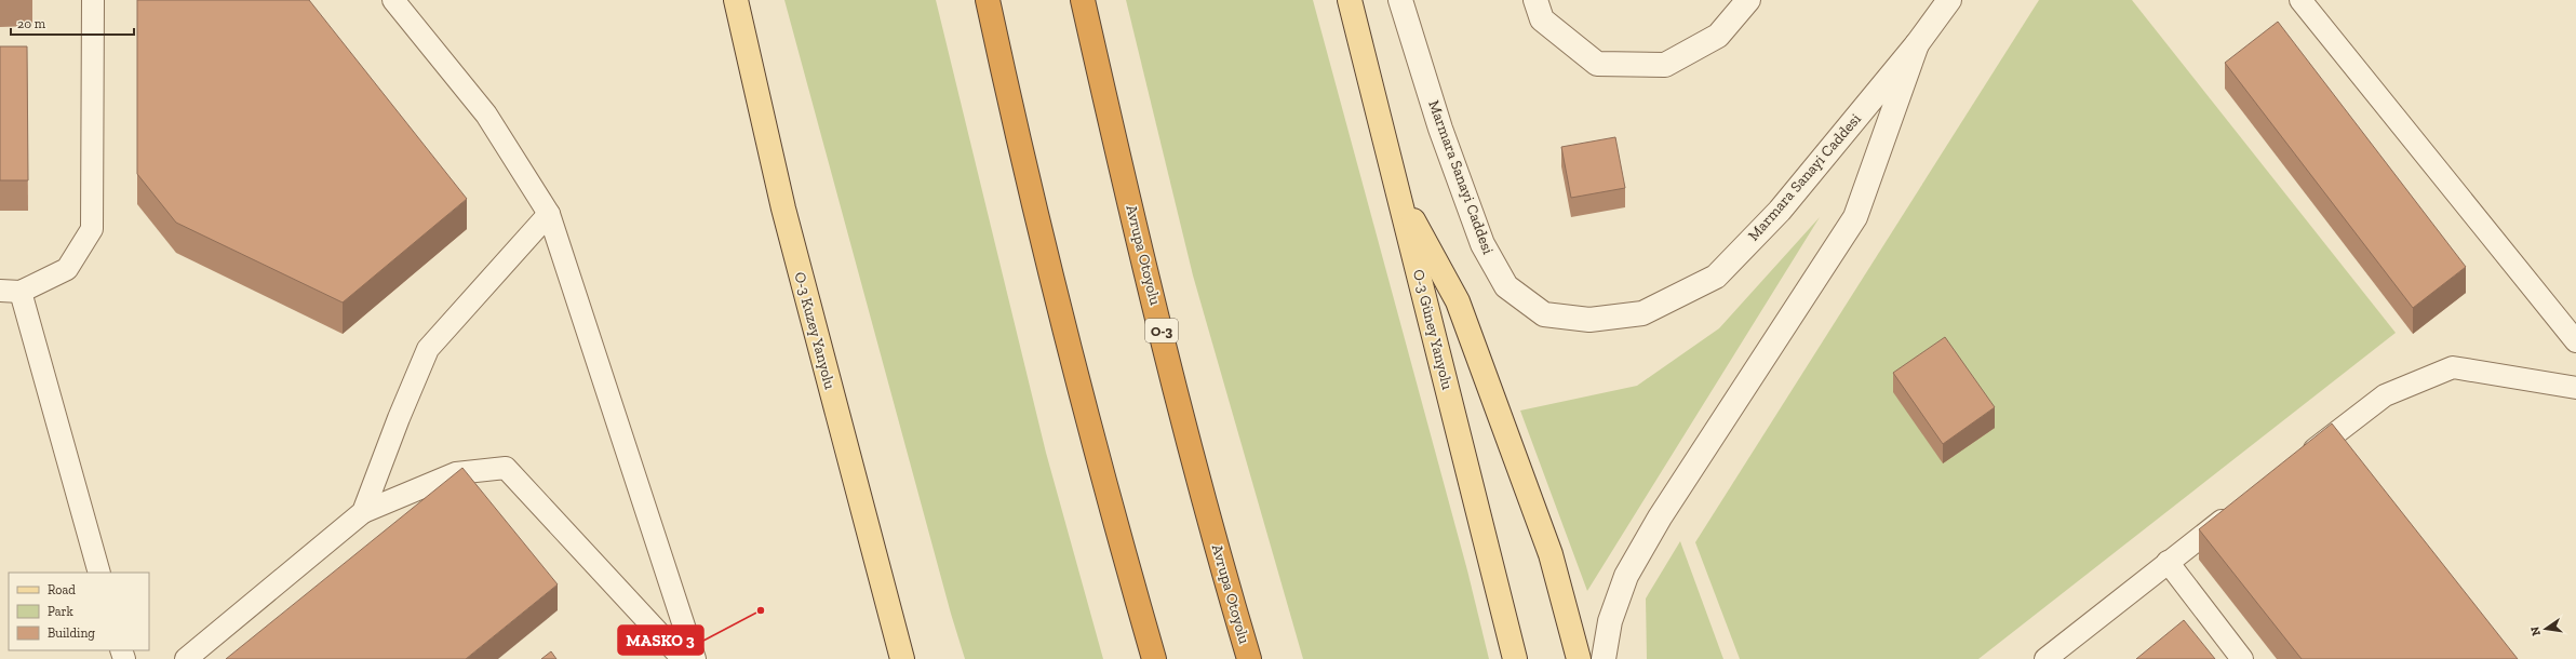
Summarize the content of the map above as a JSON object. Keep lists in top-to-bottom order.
{
  "streets": {
    "highway": ["Avrupa Otoyolu", "O-3"],
    "main road": ["O-3 Güney Yanyolu", "O-3 Kuzey Yanyolu"],
    "street": ["Marmara Sanayi Caddesi"]
  },
  "places": ["MASKO 3"],
  "legend": ["Road", "Park", "Building"],
  "scale_bar": "20 m",
  "north": "left"
}
